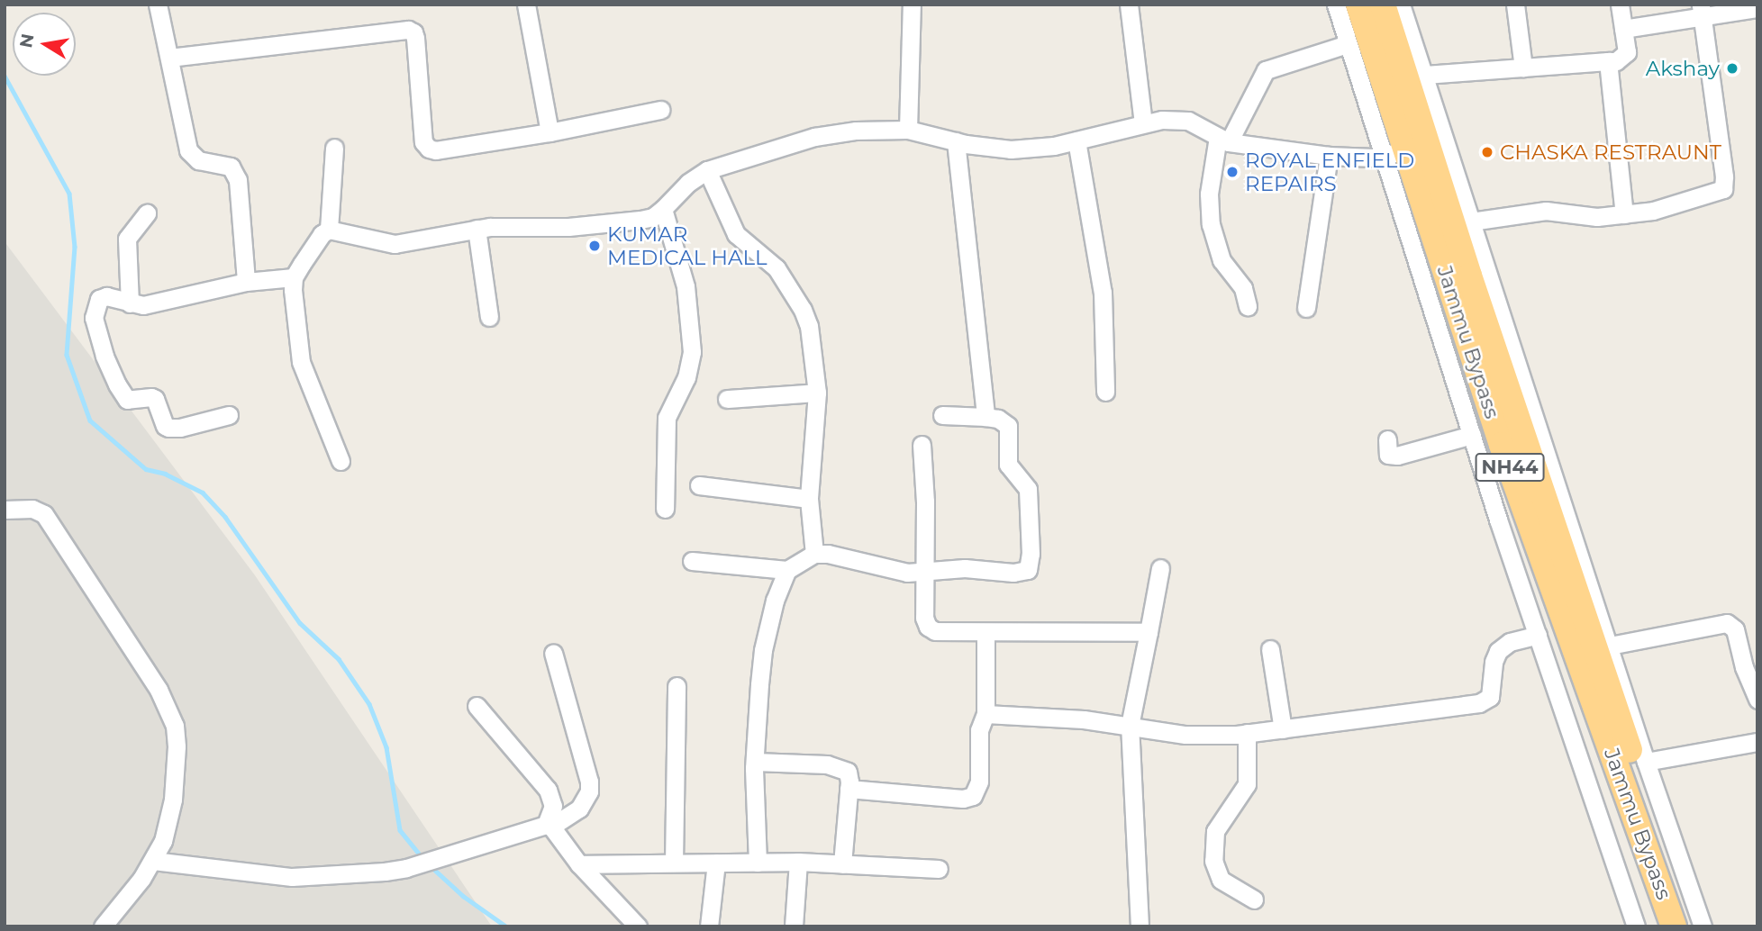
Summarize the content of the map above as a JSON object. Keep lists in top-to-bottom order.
{
  "streets": {
    "highway": ["Jammu Bypass", "NH44"]
  },
  "places": [
    "Akshay",
    "CHASKA RESTRAUNT",
    "ROYAL ENFIELD REPAIRS",
    "KUMAR MEDICAL HALL"
  ],
  "north": "left"
}
